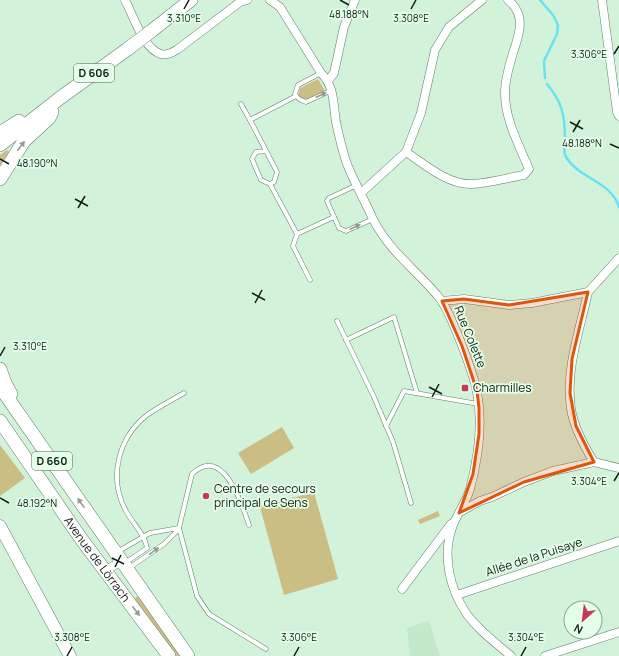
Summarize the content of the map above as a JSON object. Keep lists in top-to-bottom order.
{
  "streets": {
    "main road": ["D 606", "D 660", "Avenue de Lörrach"],
    "street": ["Rue Colette", "Allée de la Puisaye"]
  },
  "crossings": [
    ["Rue Colette", "Allée de la Puisaye"]
  ],
  "places": {
    "transit": ["Charmilles"],
    "other": ["Centre de secours principal de Sens"]
  },
  "north": "bottom left",
  "coordinates": [
    "48.188°N",
    "3.310°E",
    "3.308°E",
    "3.306°E",
    "48.190°N",
    "3.304°E",
    "48.192°N"
  ]
}
